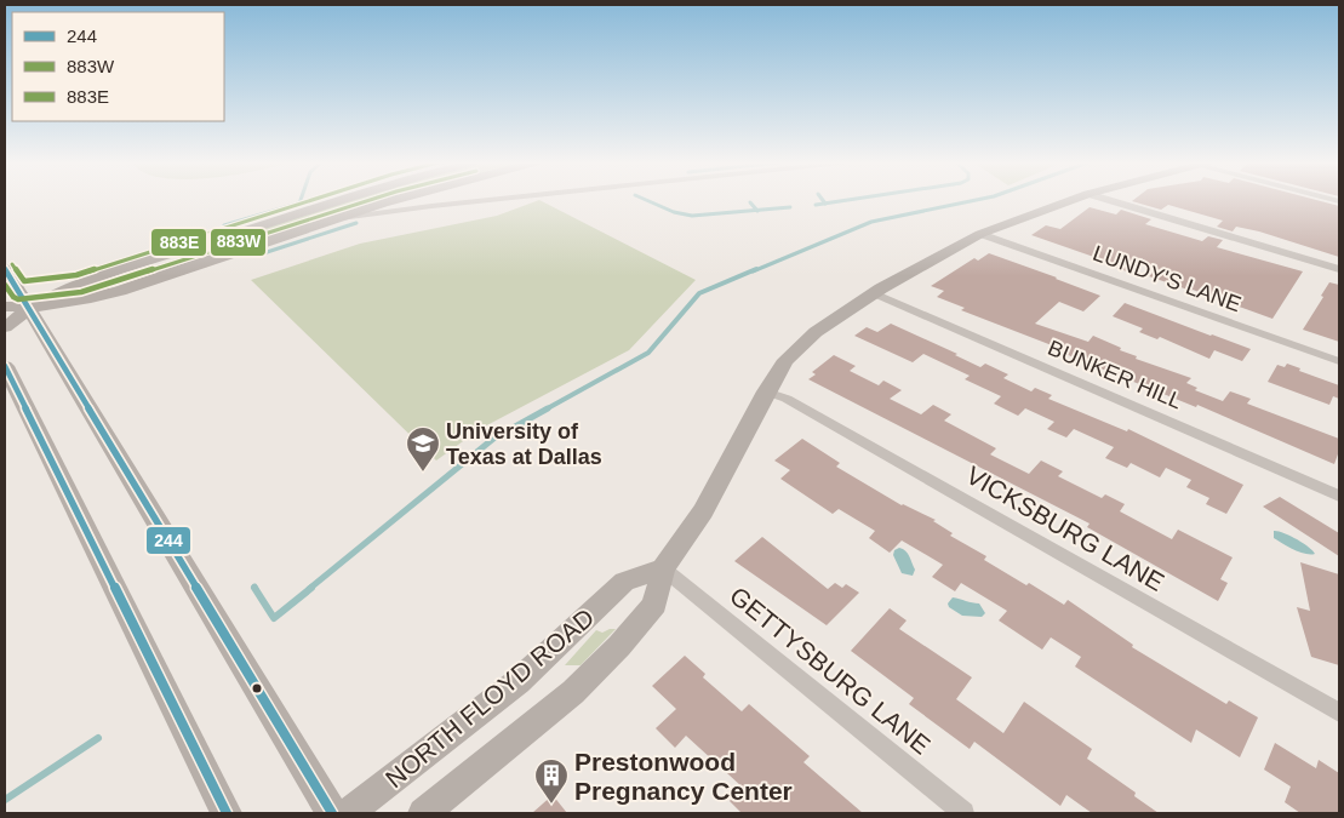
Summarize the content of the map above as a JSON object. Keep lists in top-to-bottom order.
{
  "streets": {
    "street": [
      "LUNDY'S LANE",
      "BUNKER HILL",
      "VICKSBURG LANE",
      "GETTYSBURG LANE",
      "NORTH FLOYD ROAD"
    ]
  },
  "crossings": [
    ["LUNDY'S LANE", "NORTH FLOYD ROAD"],
    ["BUNKER HILL", "NORTH FLOYD ROAD"],
    ["VICKSBURG LANE", "NORTH FLOYD ROAD"],
    ["GETTYSBURG LANE", "NORTH FLOYD ROAD"]
  ],
  "places": {
    "school or university": ["University of Texas at Dallas"],
    "building": ["Prestonwood Pregnancy Center"]
  },
  "lines": ["transit line 883W", "transit line 883E", "transit line 244"],
  "legend": ["244", "883W", "883E"]
}
